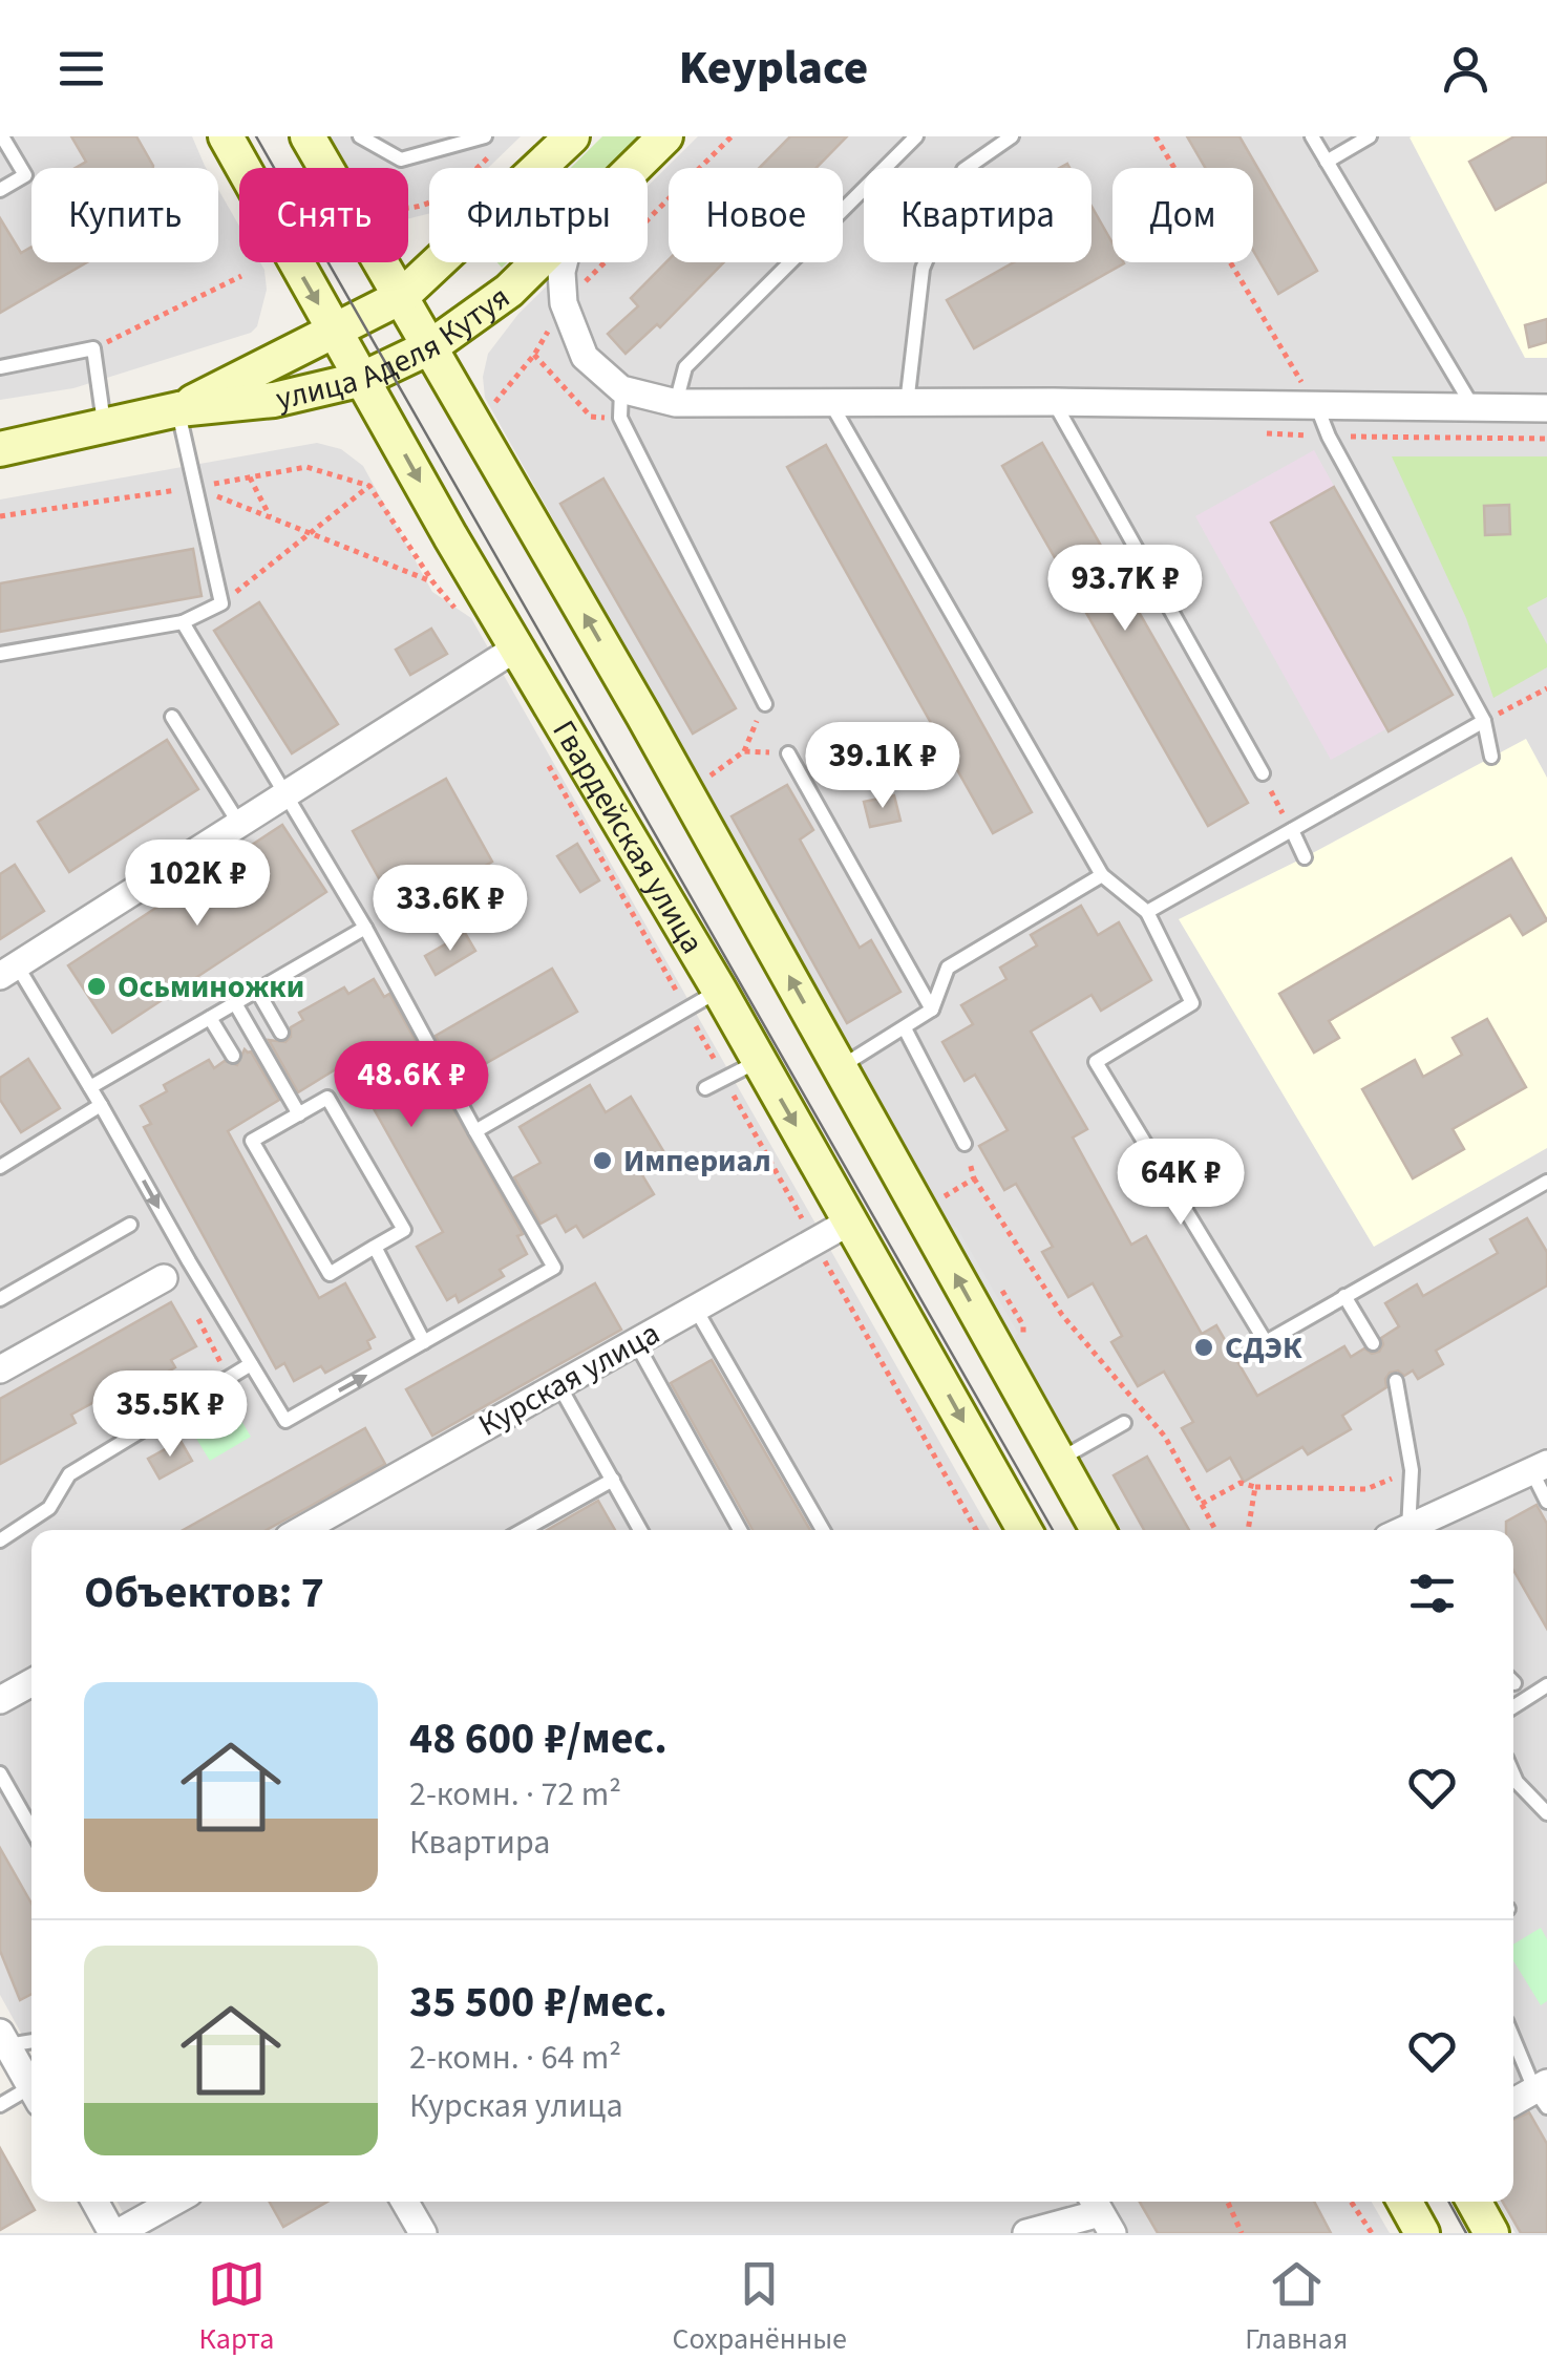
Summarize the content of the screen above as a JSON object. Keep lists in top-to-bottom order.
{
  "streets": {
    "main road": ["улица Аделя Кутуя", "Гвардейская улица"],
    "street": ["Курская улица"]
  },
  "crossings": [
    ["улица Аделя Кутуя", "Гвардейская улица"],
    ["Гвардейская улица", "Курская улица"]
  ],
  "places": ["Осьминожки", "Империал", "СДЭК"],
  "page": {
    "header": "Keyplace",
    "chip": [
      "Купить",
      "Снять",
      "Фильтры",
      "Новое",
      "Квартира",
      "Дом"
    ],
    "price": [
      "93.7K ₽",
      "39.1K ₽",
      "102K ₽",
      "33.6K ₽",
      "48.6K ₽",
      "64K ₽",
      "35.5K ₽"
    ],
    "heading": "Объектов: 7",
    "list": [
      {
        "name": "48 600 ₽/мес.",
        "note": "2-комн. · 72 m² · Квартира"
      },
      {
        "name": "35 500 ₽/мес.",
        "note": "2-комн. · 64 m² · Курская улица"
      }
    ],
    "tabs": ["Карта", "Сохранённые", "Главная"]
  }
}
